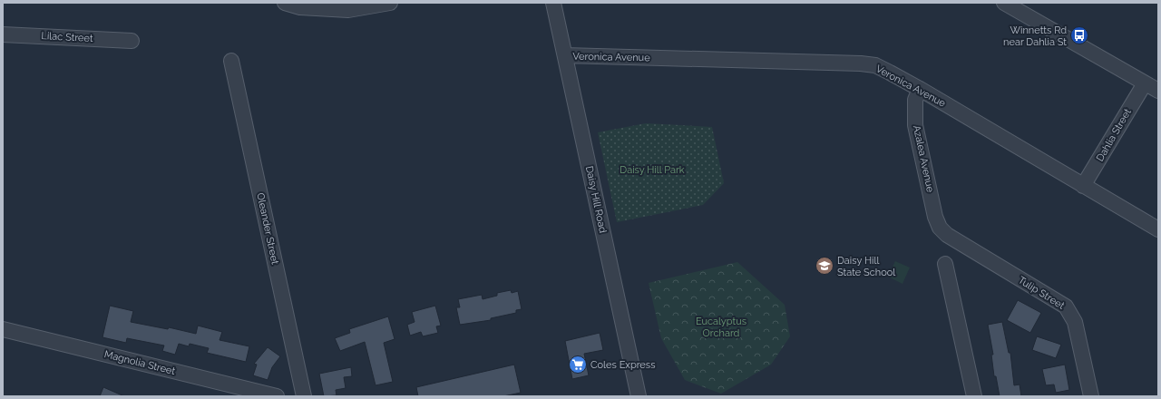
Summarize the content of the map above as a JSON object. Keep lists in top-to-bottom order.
{
  "streets": {
    "street": [
      "Lilac Street",
      "Veronica Avenue",
      "Dahlia Street",
      "Azalea Avenue",
      "Daisy Hill Road",
      "Oleander Street",
      "Tulip Street",
      "Magnolia Street"
    ]
  },
  "crossings": [
    ["Veronica Avenue", "Dahlia Street"],
    ["Veronica Avenue", "Azalea Avenue"],
    ["Veronica Avenue", "Daisy Hill Road"],
    ["Azalea Avenue", "Tulip Street"]
  ],
  "parks": ["Daisy Hill Park", "Eucalyptus Orchard"],
  "places": {
    "bus stop": ["Winnetts Rd near Dahlia St"],
    "school or university": ["Daisy Hill State School"],
    "supermarket": ["Coles Express"]
  }
}
